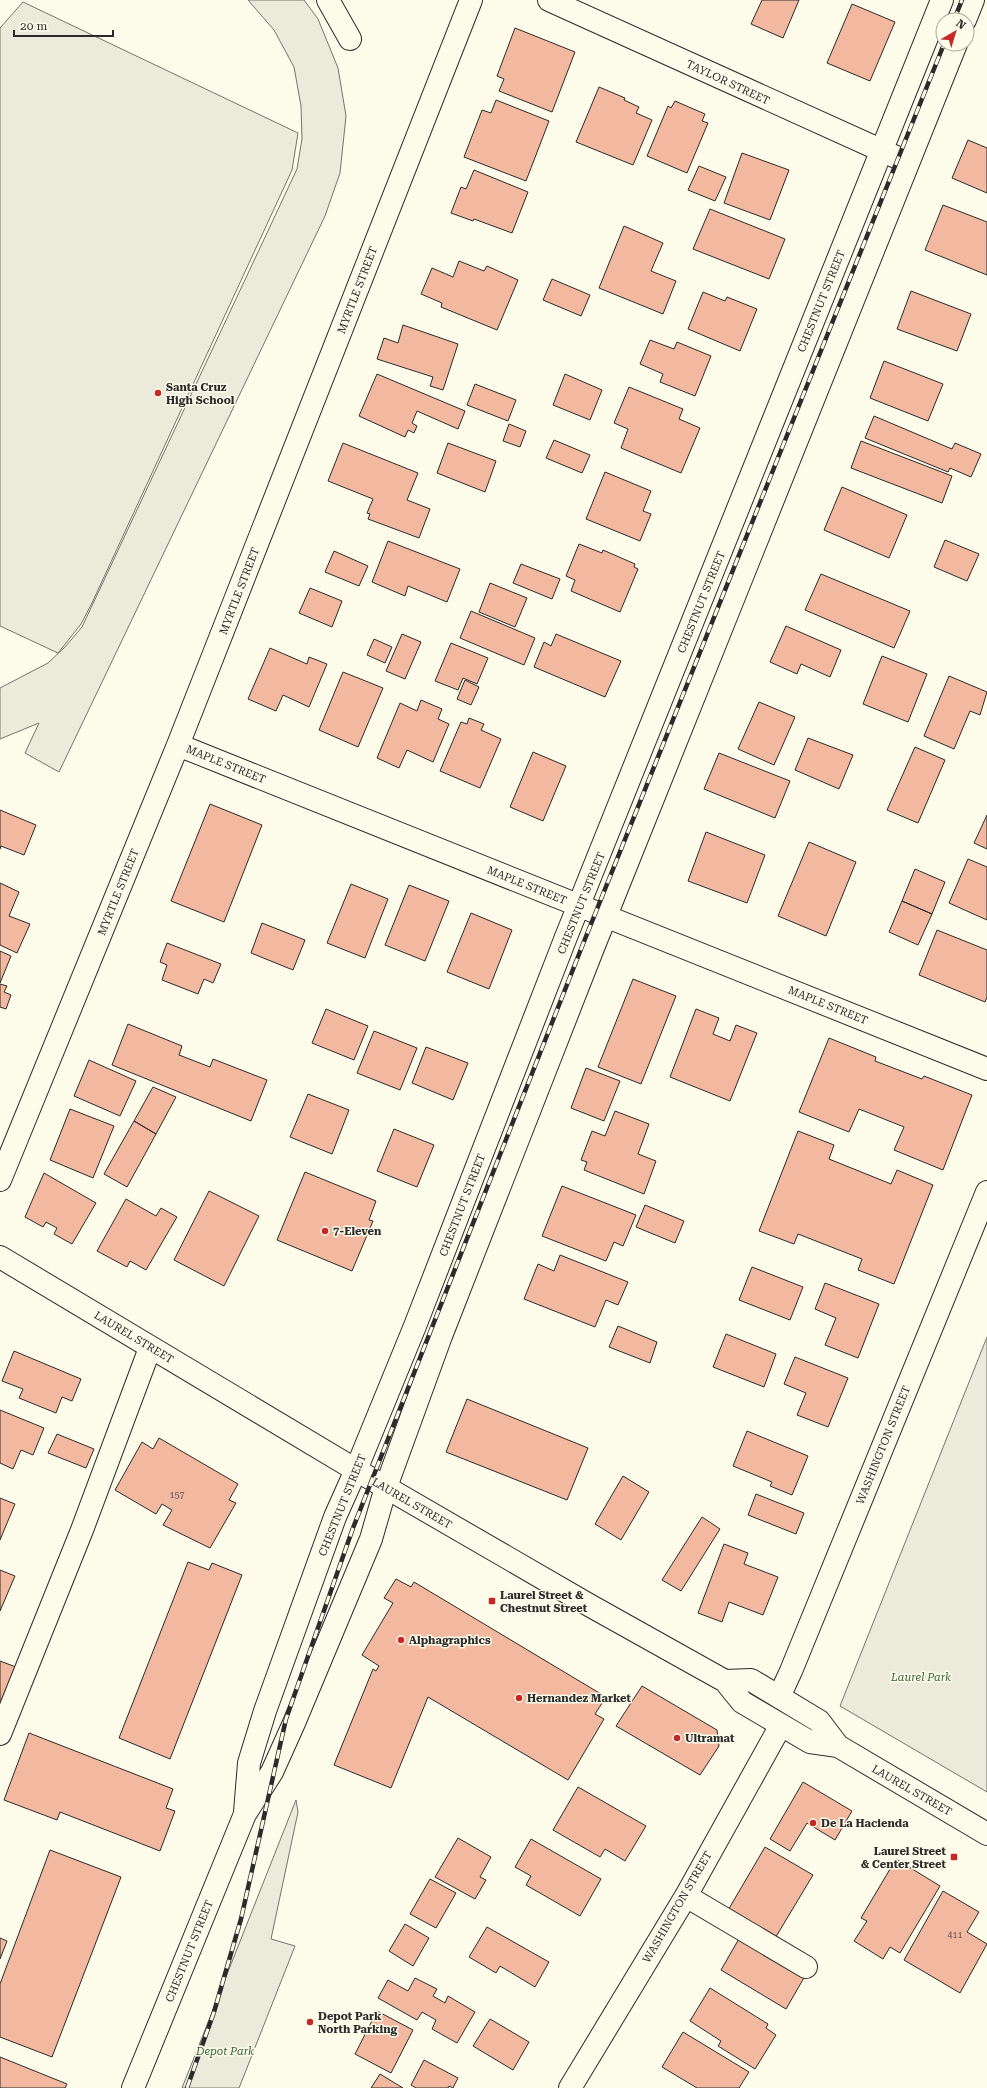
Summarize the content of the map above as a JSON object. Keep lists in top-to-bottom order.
{
  "streets": {
    "street": [
      "TAYLOR STREET",
      "MYRTLE STREET",
      "CHESTNUT STREET",
      "MAPLE STREET",
      "LAUREL STREET",
      "WASHINGTON STREET"
    ]
  },
  "crossings": [
    ["TAYLOR STREET", "CHESTNUT STREET"],
    ["MYRTLE STREET", "MAPLE STREET"],
    ["CHESTNUT STREET", "MAPLE STREET"],
    ["CHESTNUT STREET", "LAUREL STREET"],
    ["LAUREL STREET", "WASHINGTON STREET"]
  ],
  "parks": ["Laurel Park", "Depot Park"],
  "places": {
    "other": [
      "Santa Cruz High School",
      "7-Eleven",
      "Alphagraphics",
      "Hernandez Market",
      "Ultramat",
      "De La Hacienda",
      "Depot Park North Parking"
    ],
    "transit": ["Laurel Street & Chestnut Street", "Laurel Street & Center Street"]
  },
  "house_numbers": ["157", "411"],
  "scale_bar": "20 m",
  "north": "top right"
}
